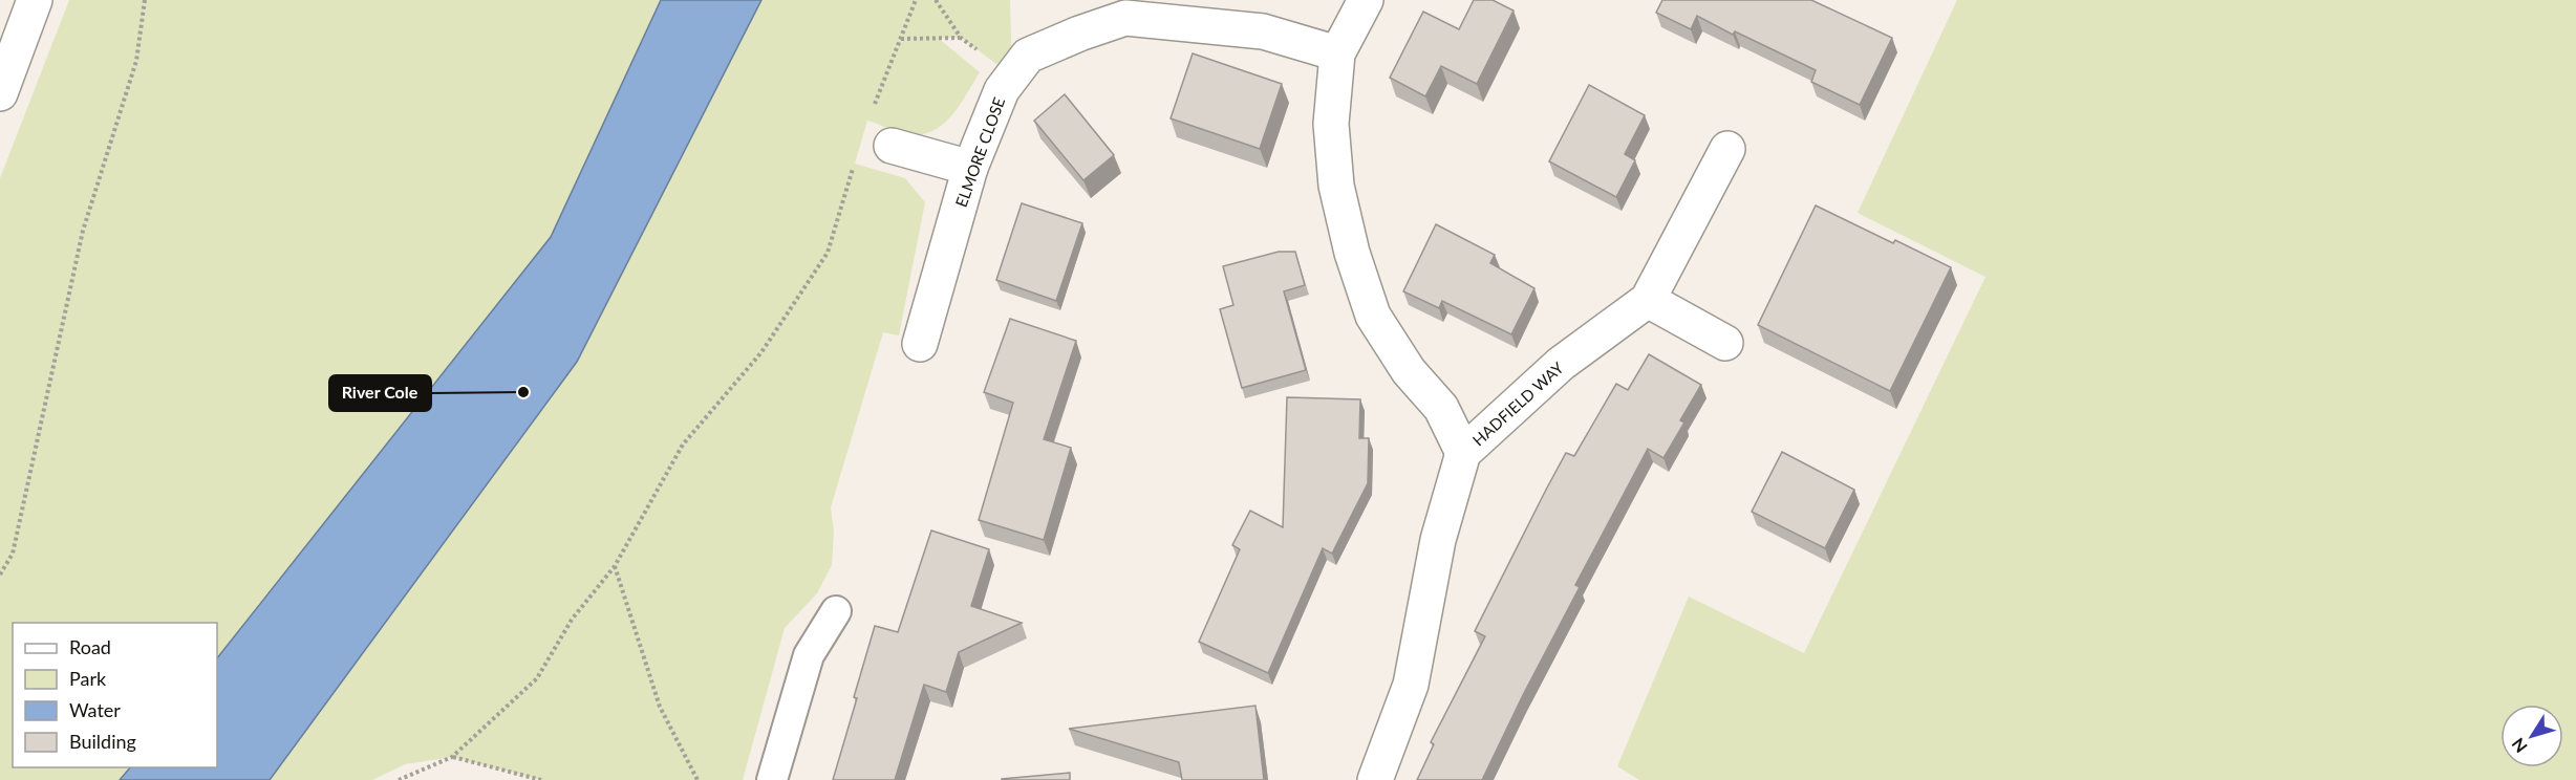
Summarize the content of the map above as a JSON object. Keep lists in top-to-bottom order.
{
  "streets": {
    "street": ["ELMORE CLOSE", "HADFIELD WAY"]
  },
  "places": ["River Cole"],
  "legend": [
    "Road",
    "Park",
    "Water",
    "Building"
  ],
  "north": "bottom left"
}
